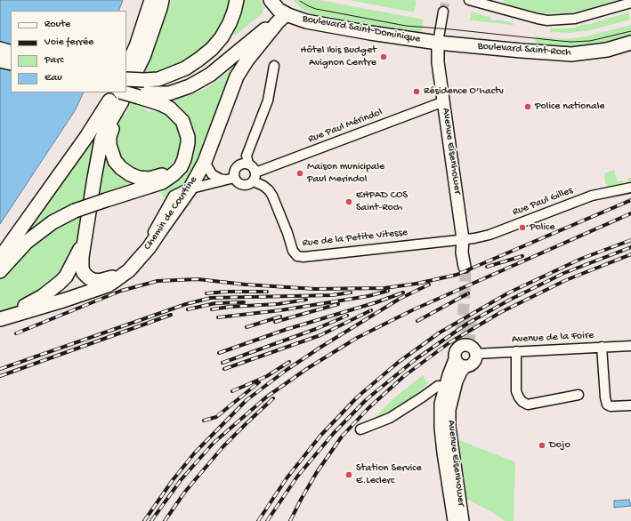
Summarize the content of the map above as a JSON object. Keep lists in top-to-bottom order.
{
  "streets": {
    "main road": [
      "Boulevard Saint-Dominique",
      "Boulevard Saint-Roch",
      "Avenue Eisenhower",
      "Chemin de Courtine"
    ],
    "street": [
      "Rue Paul Mérindol",
      "Rue Paul Gilles",
      "Rue de la Petite Vitesse",
      "Avenue de la Foire"
    ]
  },
  "crossings": [
    ["Boulevard Saint-Dominique", "Boulevard Saint-Roch"],
    ["Boulevard Saint-Dominique", "Avenue Eisenhower"],
    ["Boulevard Saint-Dominique", "Chemin de Courtine"],
    ["Boulevard Saint-Roch", "Avenue Eisenhower"],
    ["Rue Paul Mérindol", "Avenue Eisenhower"],
    ["Rue Paul Mérindol", "Rue de la Petite Vitesse"],
    ["Avenue Eisenhower", "Rue Paul Gilles"],
    ["Avenue Eisenhower", "Rue de la Petite Vitesse"],
    ["Avenue Eisenhower", "Avenue de la Foire"],
    ["Rue Paul Gilles", "Rue de la Petite Vitesse"]
  ],
  "places": [
    "Hôtel Ibis Budget Avignon Centre",
    "Résidence O’hactv",
    "Police nationale",
    "Maison municipale Paul Merindol",
    "EHPAD COS Saint-Roch",
    "Police",
    "Dojo",
    "Station Service E.Leclerc"
  ],
  "legend": [
    "Route",
    "Voie ferrée",
    "Parc",
    "Eau"
  ]
}
